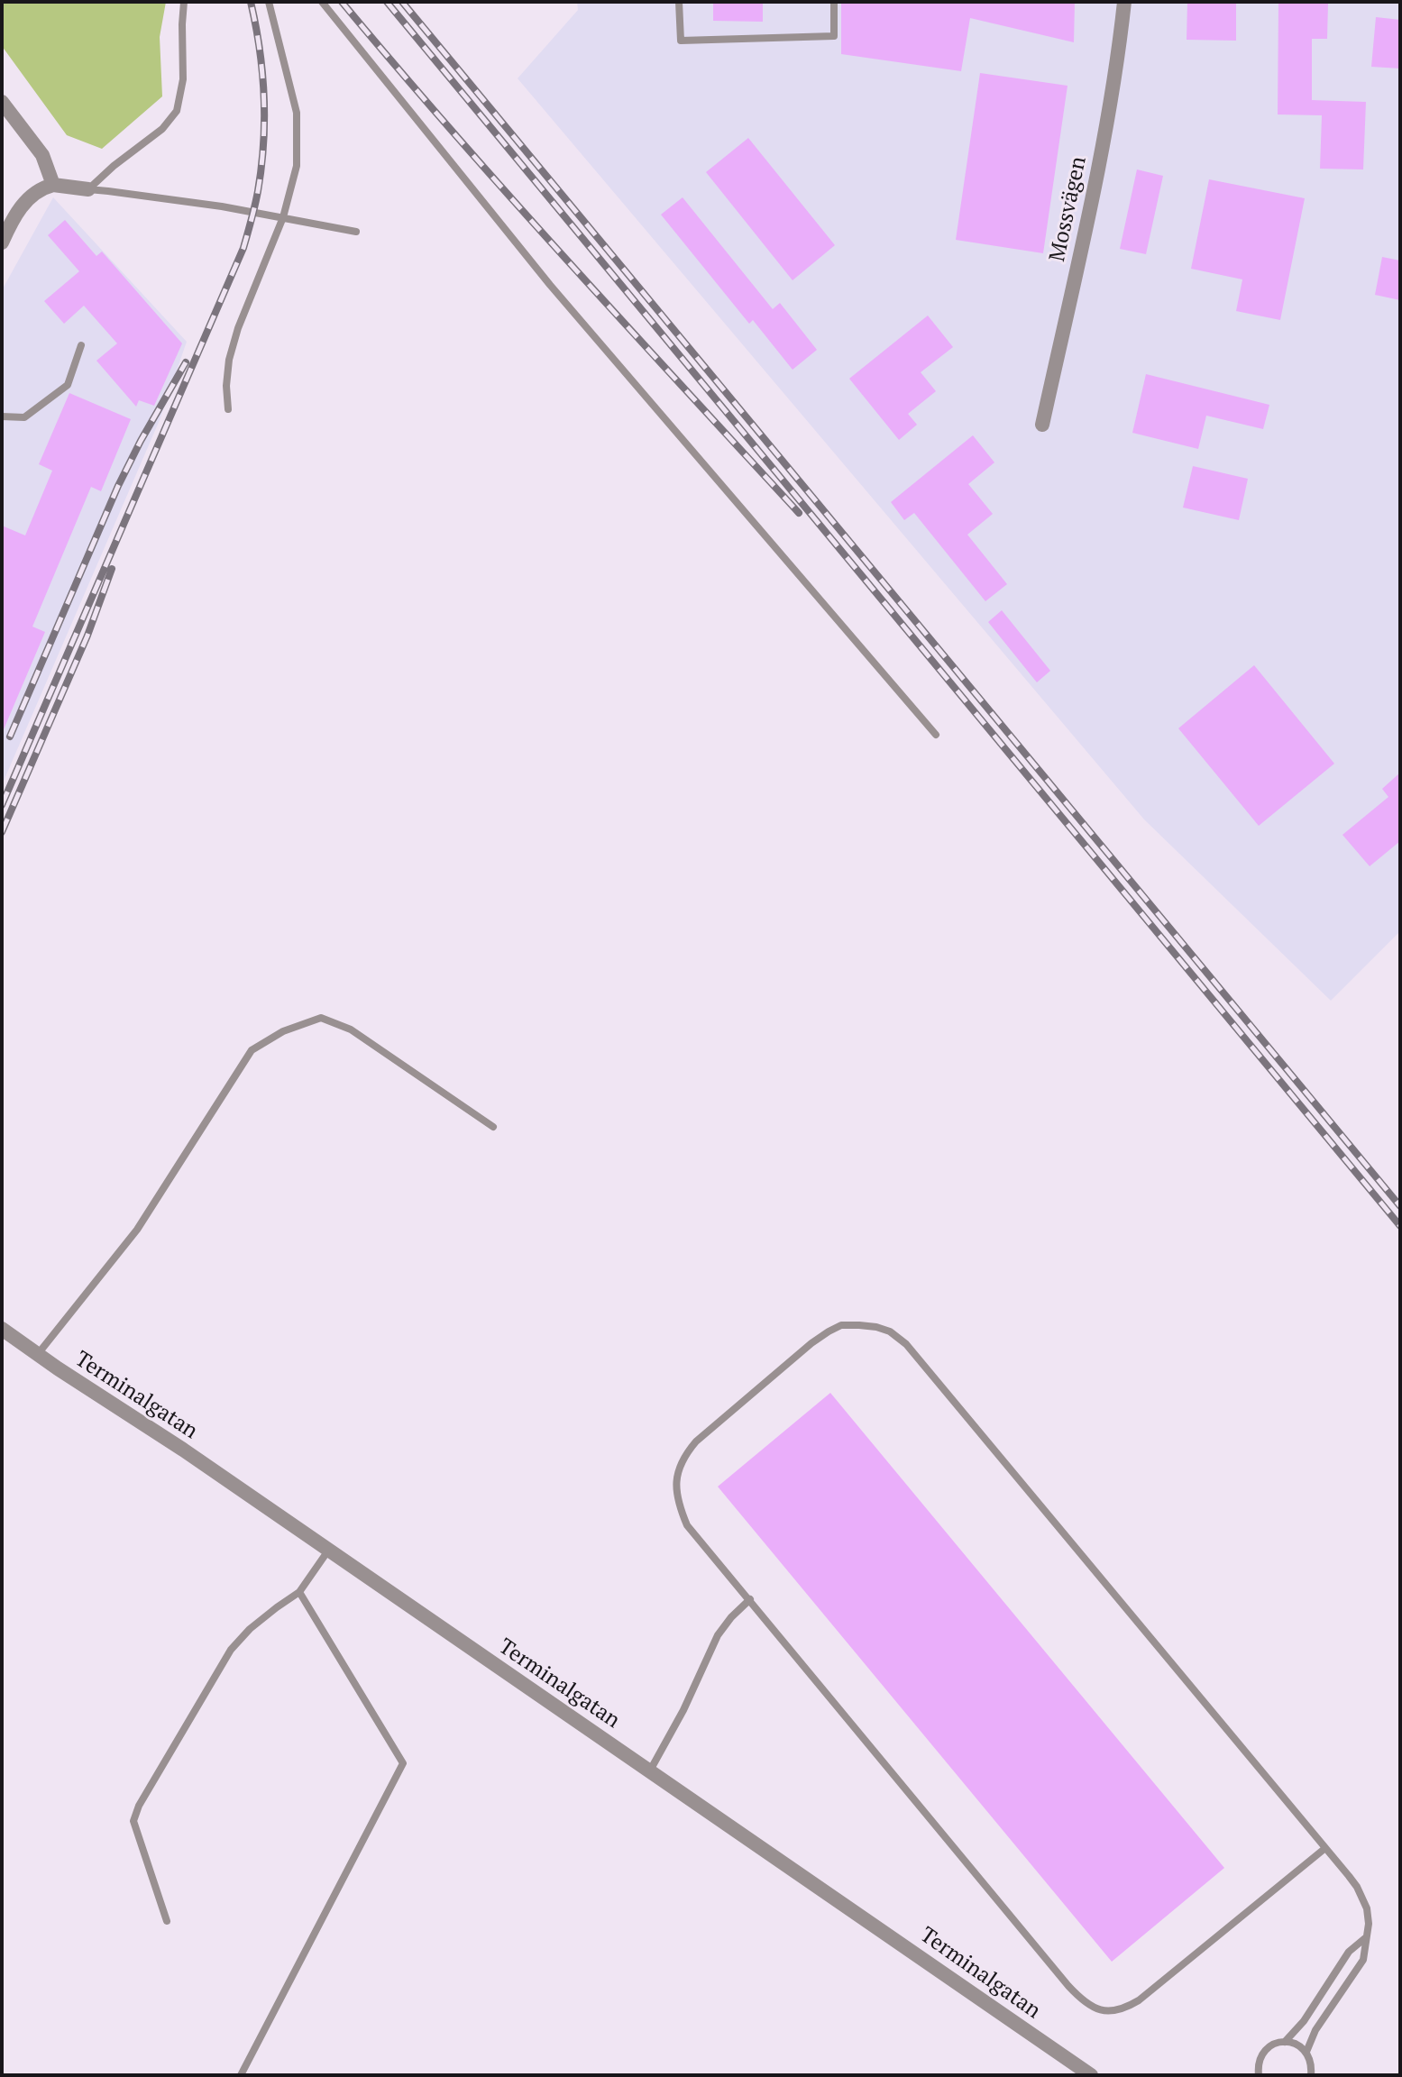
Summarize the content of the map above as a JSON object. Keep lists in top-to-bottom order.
{
  "streets": {
    "street": ["Mossvägen", "Terminalgatan"]
  }
}
